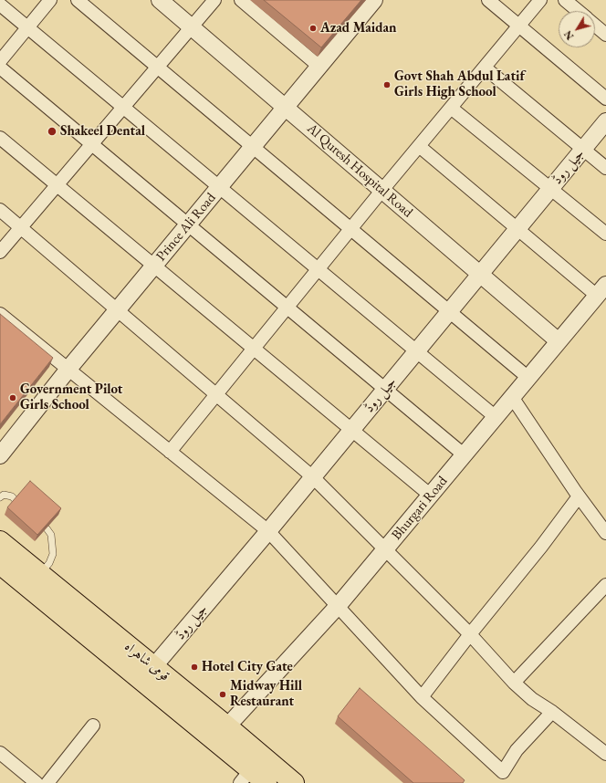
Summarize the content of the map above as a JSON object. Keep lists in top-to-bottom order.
{
  "streets": {
    "highway": ["قومی شاہراہ"],
    "street": [
      "جیل روڈ",
      "Al Quresh Hospital Road",
      "Prince Ali Road",
      "Bhurgari Road"
    ]
  },
  "crossings": [
    ["جیل روڈ", "Al Quresh Hospital Road"],
    ["جیل روڈ", "قومی شاہراہ"],
    ["Al Quresh Hospital Road", "Prince Ali Road"],
    ["Al Quresh Hospital Road", "Bhurgari Road"],
    ["Bhurgari Road", "قومی شاہراہ"]
  ],
  "places": [
    "Azad Maidan",
    "Govt Shah Abdul Latif Girls High School",
    "Shakeel Dental",
    "Government Pilot Girls School",
    "Hotel City Gate",
    "Midway Hill Restaurant"
  ],
  "north": "bottom left"
}
